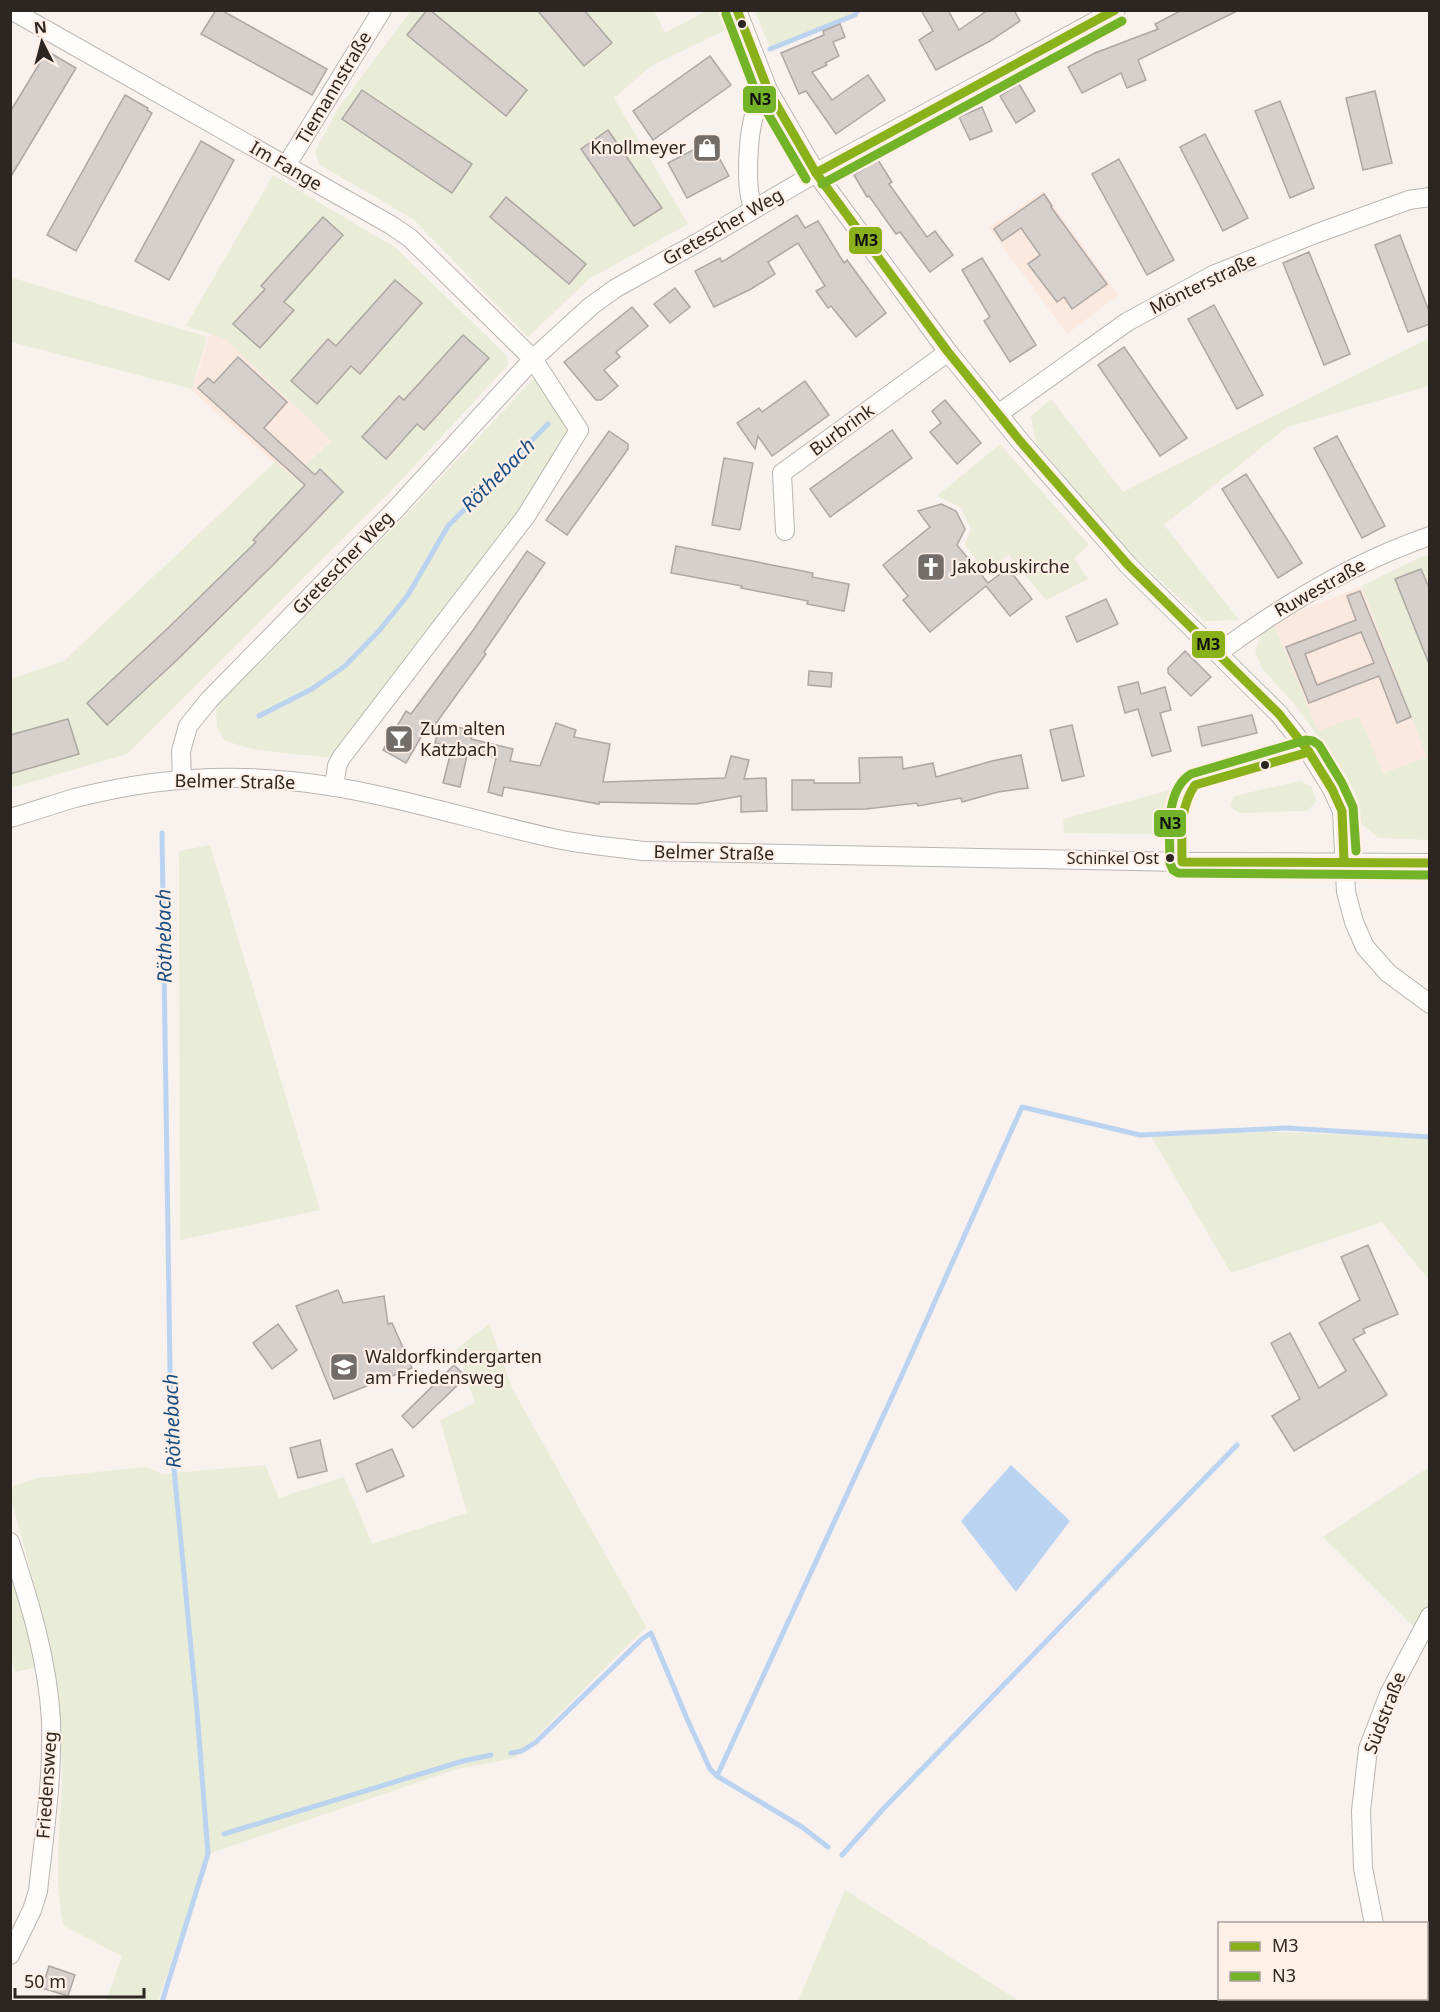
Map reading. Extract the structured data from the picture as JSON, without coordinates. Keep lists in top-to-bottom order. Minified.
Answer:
{"streets":{"street":["Tiemannstraße","Im Fange","Gretescher Weg","Mönterstraße","Burbrink","Ruwestraße","Belmer Straße","Südstraße","Friedensweg"]},"crossings":[["Tiemannstraße","Im Fange"],["Im Fange","Gretescher Weg"],["Gretescher Weg","Belmer Straße"]],"water":["Röthebach"],"places":{"shop":["Knollmeyer"],"church":["Jakobuskirche"],"bar":["Zum alten Katzbach"],"other":["Schinkel Ost"],"school or university":["Waldorfkindergarten am Friedensweg"]},"lines":["transit line M3","transit line N3"],"legend":["M3","N3"],"scale_bar":"50 m","north":"top"}
